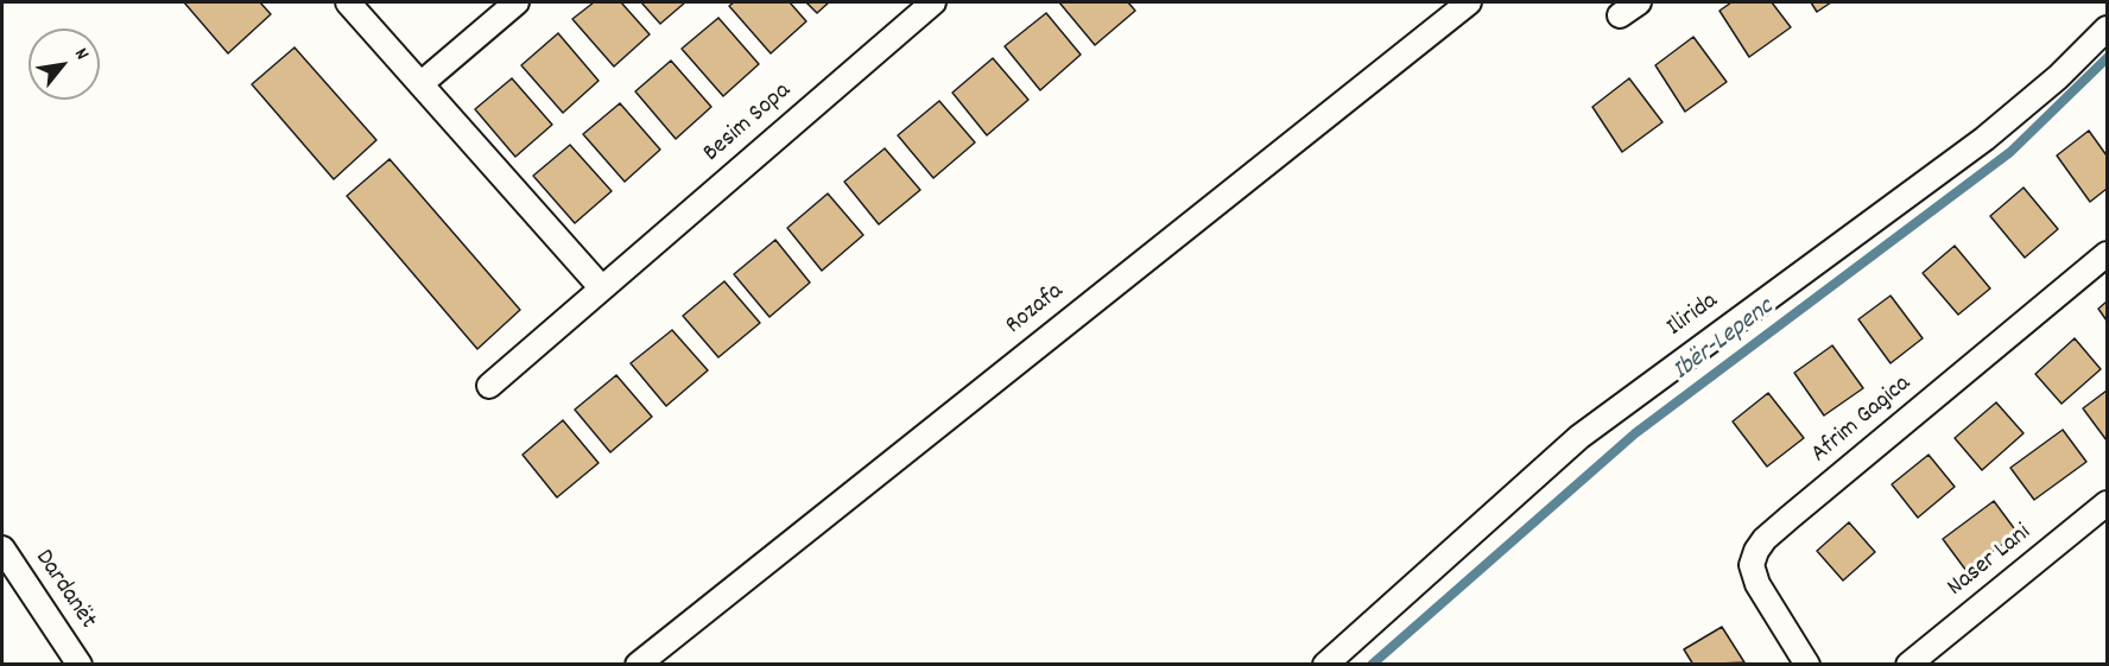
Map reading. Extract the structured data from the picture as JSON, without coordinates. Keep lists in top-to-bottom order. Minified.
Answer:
{"streets":{"street":["Besim Sopa","Rozafa","Ilirida","Afrim Gagica","Naser Lani","Dardanët"]},"water":["Ibër-Lepenc"],"north":"top right"}
